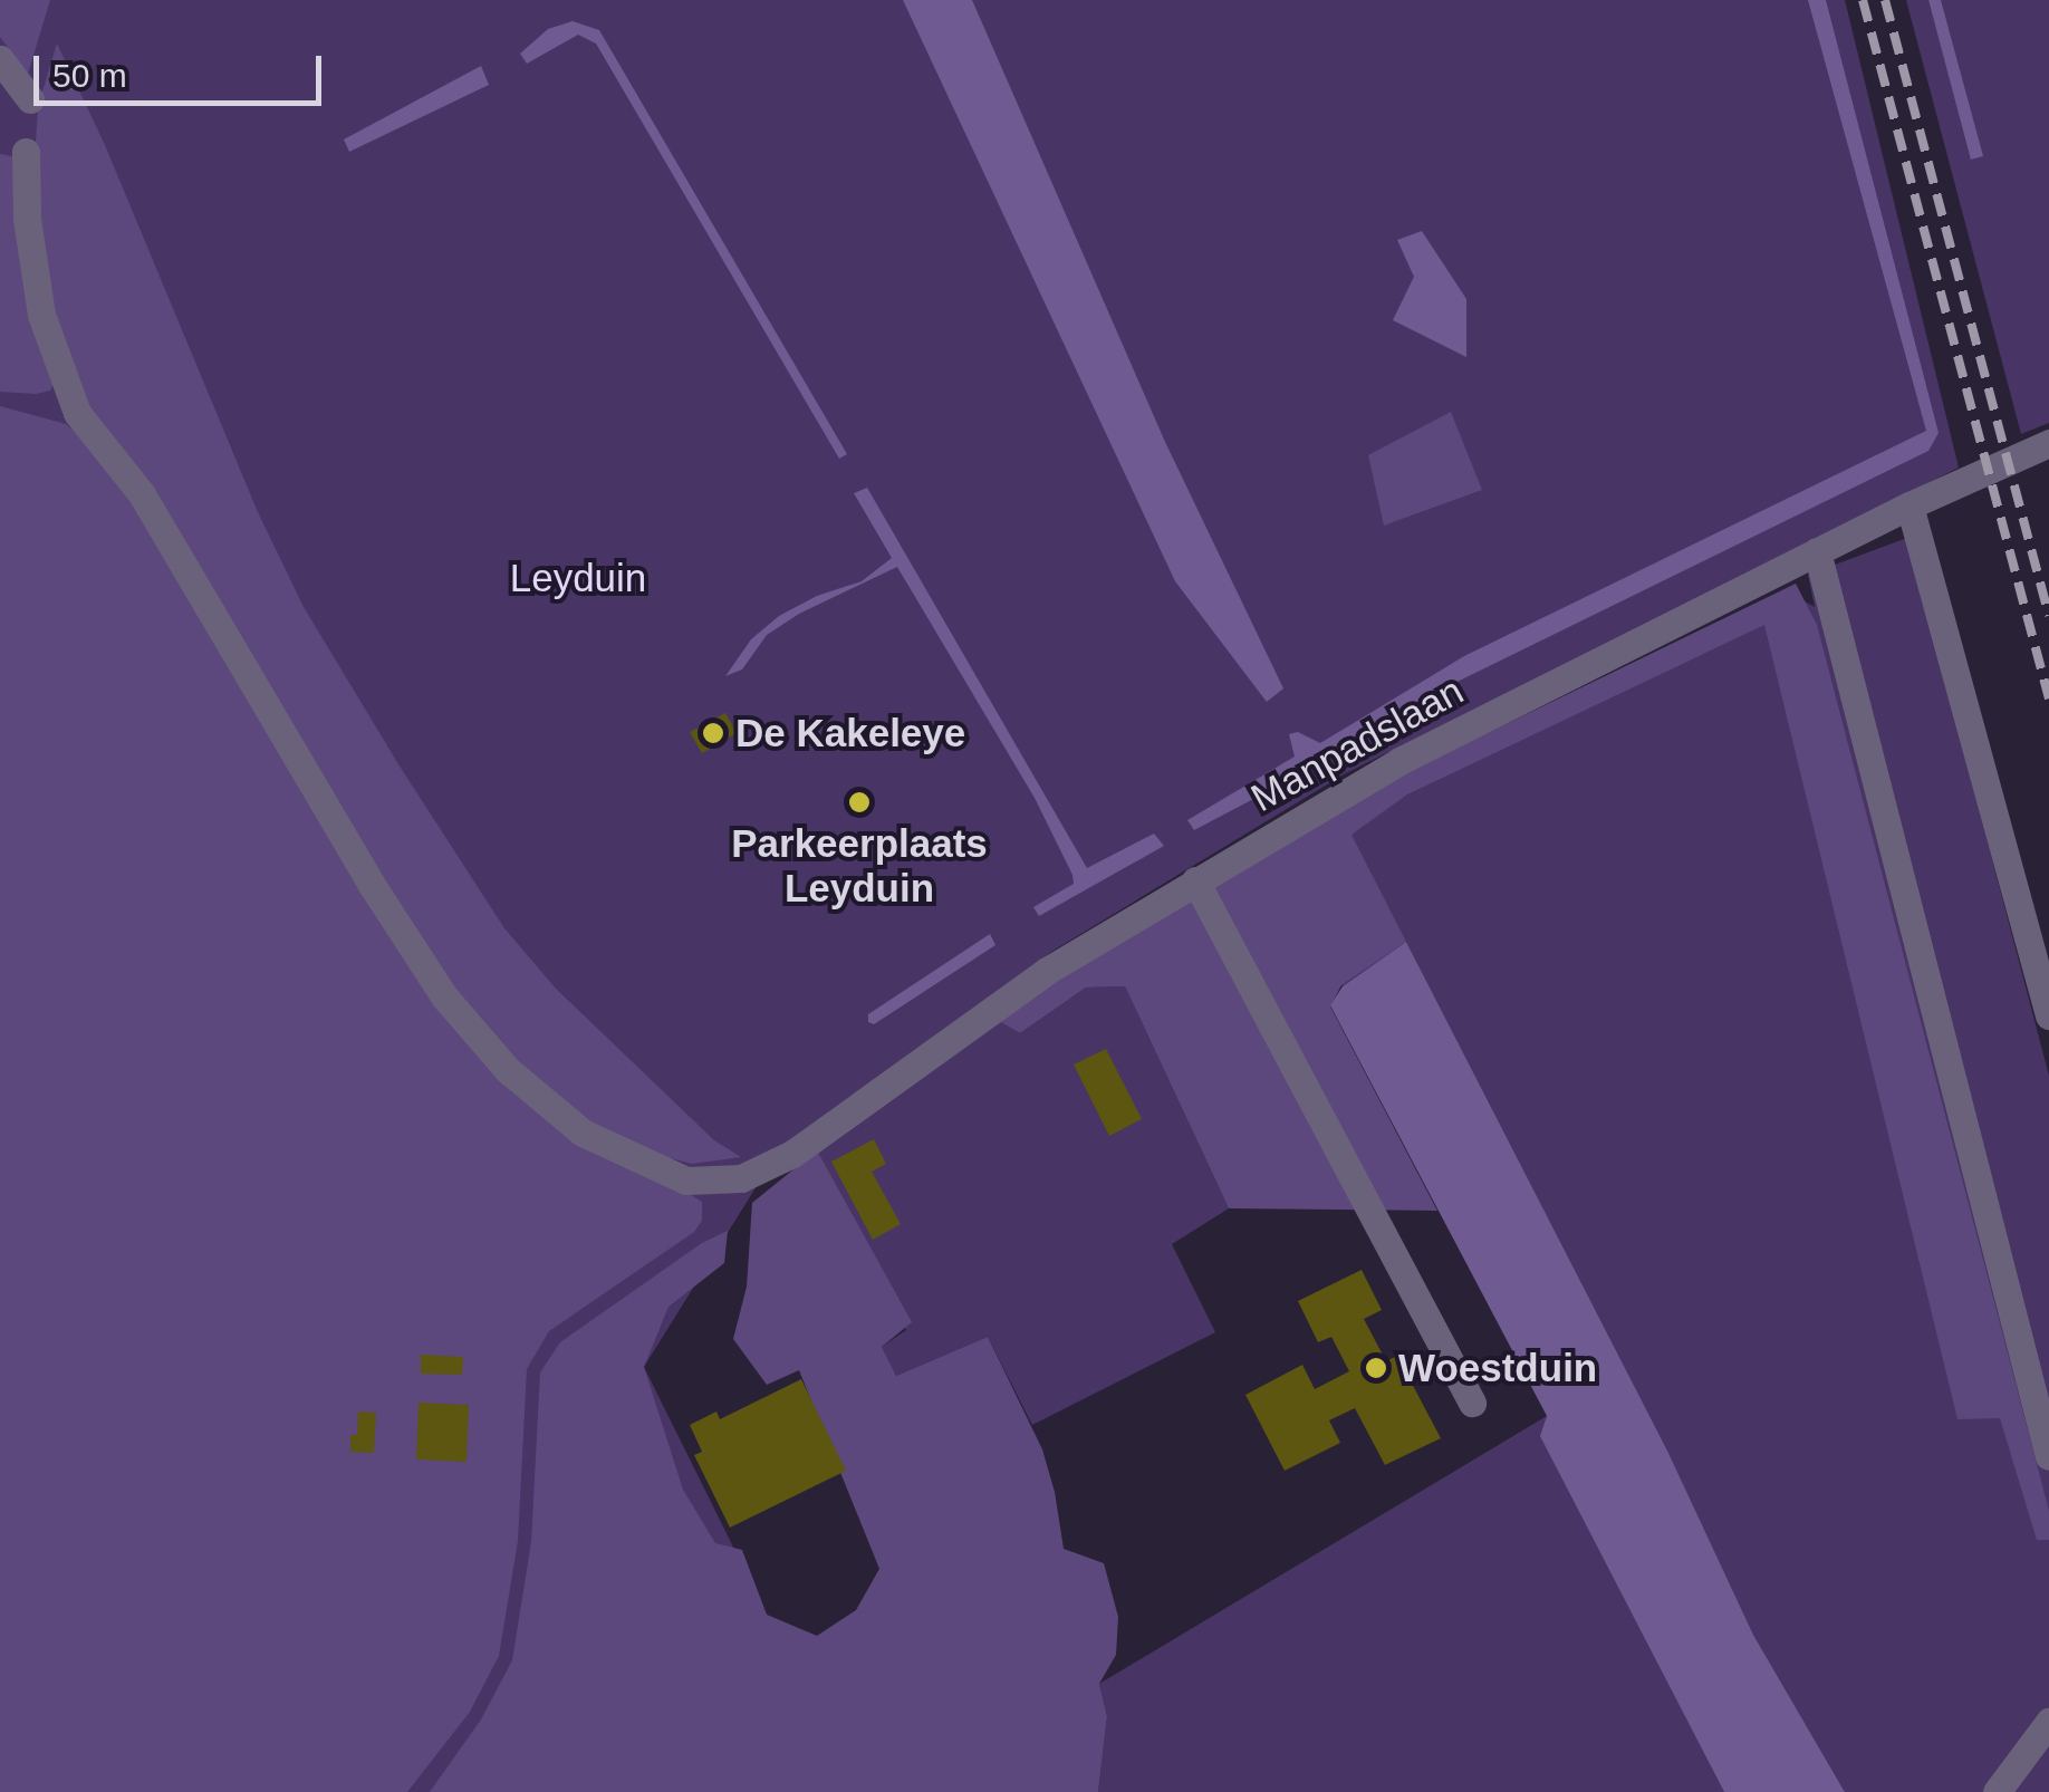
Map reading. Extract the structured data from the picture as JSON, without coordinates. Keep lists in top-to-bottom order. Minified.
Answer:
{"streets":{"street":["Manpadslaan"]},"parks":["Leyduin"],"places":["De Kakeleye","Parkeerplaats Leyduin","Woestduin"],"scale_bar":"50 m"}
